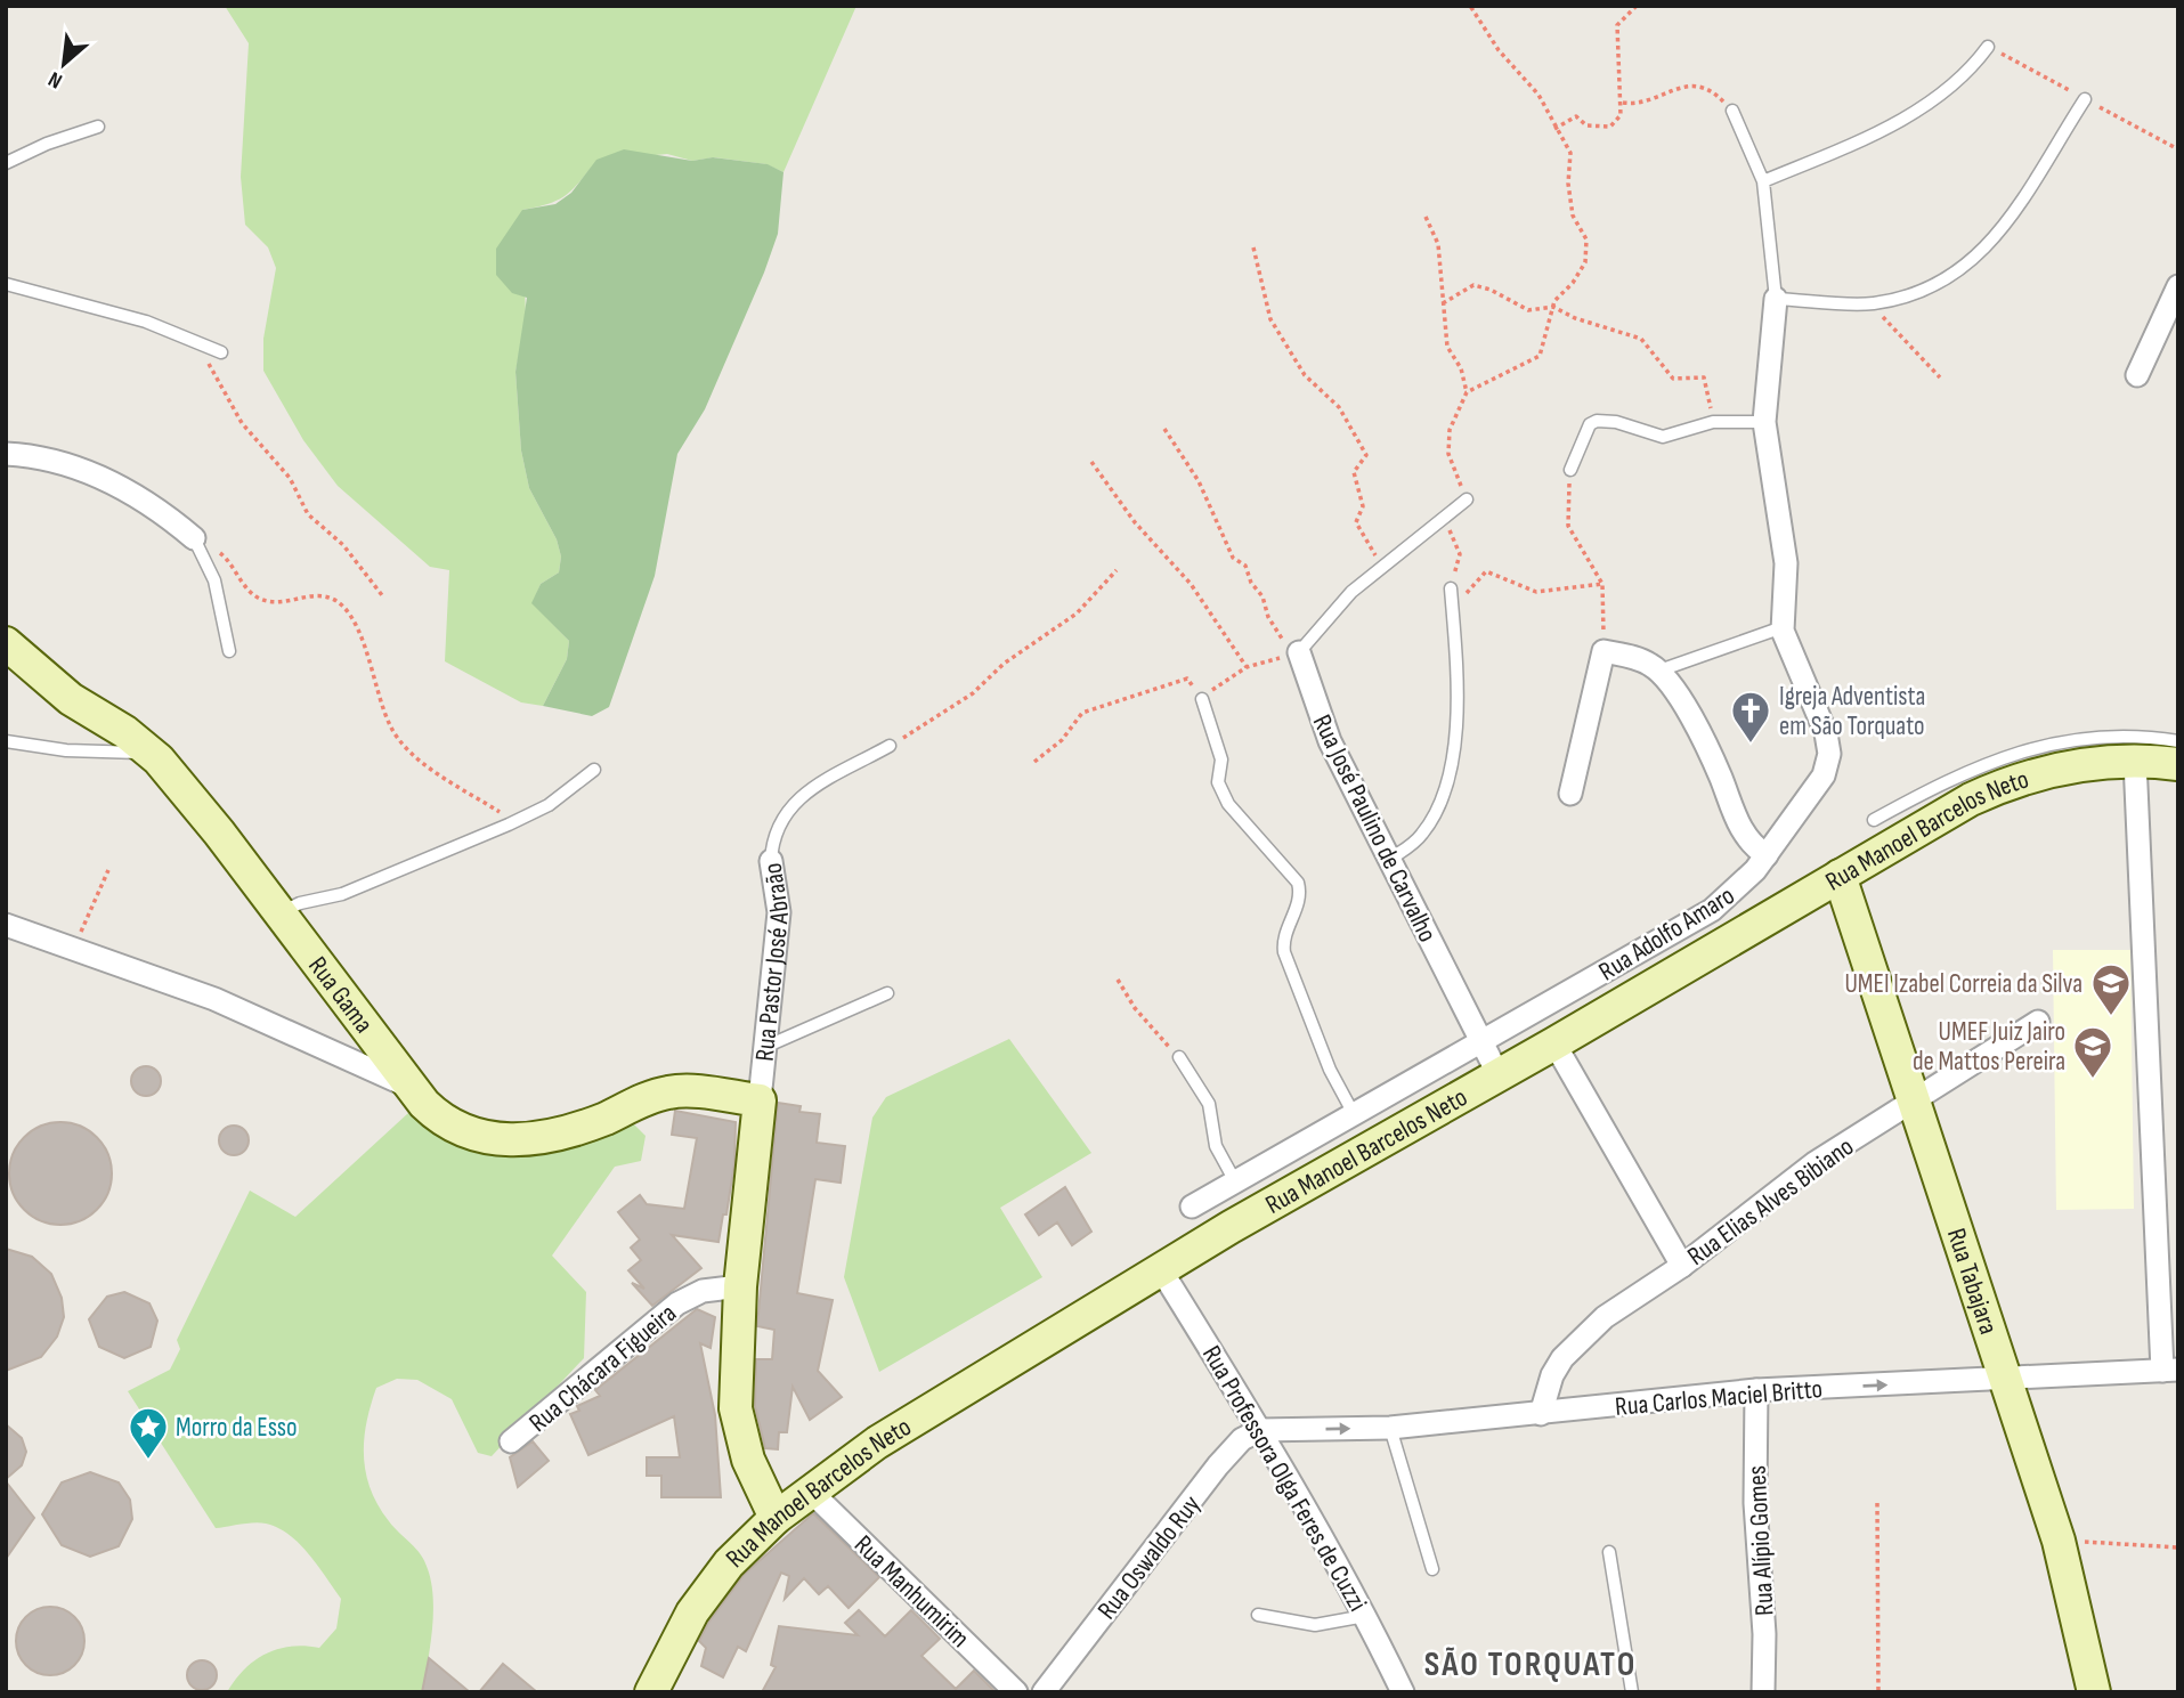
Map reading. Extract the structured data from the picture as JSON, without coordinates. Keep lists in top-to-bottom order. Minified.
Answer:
{"streets":{"street":["Rua José Paulino de Carvalho","Rua Manoel Barcelos Neto","Rua Adolfo Amaro","Rua Pastor José Abraão","Rua Gama","Rua Elias Alves Bibiano","Rua Tabajara","Rua Chácara Figueira","Rua Carlos Maciel Britto","Rua Professora Olga Feres de Cuzzi","Rua Alípio Gomes","Rua Oswaldo Ruy","Rua Manhumirim"]},"crossings":[["Rua José Paulino de Carvalho","Rua Manoel Barcelos Neto"],["Rua José Paulino de Carvalho","Rua Adolfo Amaro"],["Rua Manoel Barcelos Neto","Rua Pastor José Abraão"],["Rua Manoel Barcelos Neto","Rua Tabajara"],["Rua Manoel Barcelos Neto","Rua Professora Olga Feres de Cuzzi"],["Rua Manoel Barcelos Neto","Rua Manhumirim"],["Rua Pastor José Abraão","Rua Gama"],["Rua Pastor José Abraão","Rua Chácara Figueira"],["Rua Elias Alves Bibiano","Rua Tabajara"],["Rua Elias Alves Bibiano","Rua Carlos Maciel Britto"],["Rua Tabajara","Rua Carlos Maciel Britto"],["Rua Carlos Maciel Britto","Rua Professora Olga Feres de Cuzzi"],["Rua Carlos Maciel Britto","Rua Alípio Gomes"],["Rua Carlos Maciel Britto","Rua Oswaldo Ruy"],["Rua Professora Olga Feres de Cuzzi","Rua Oswaldo Ruy"]],"one_way":["Rua Carlos Maciel Britto"],"districts":["SÃO TORQUATO"],"places":{"church":["Igreja Adventista em São Torquato"],"school or university":["UMEI Izabel Correia da Silva","UMEF Juiz Jairo de Mattos Pereira"],"place":["Morro da Esso"]},"north":"bottom left"}
